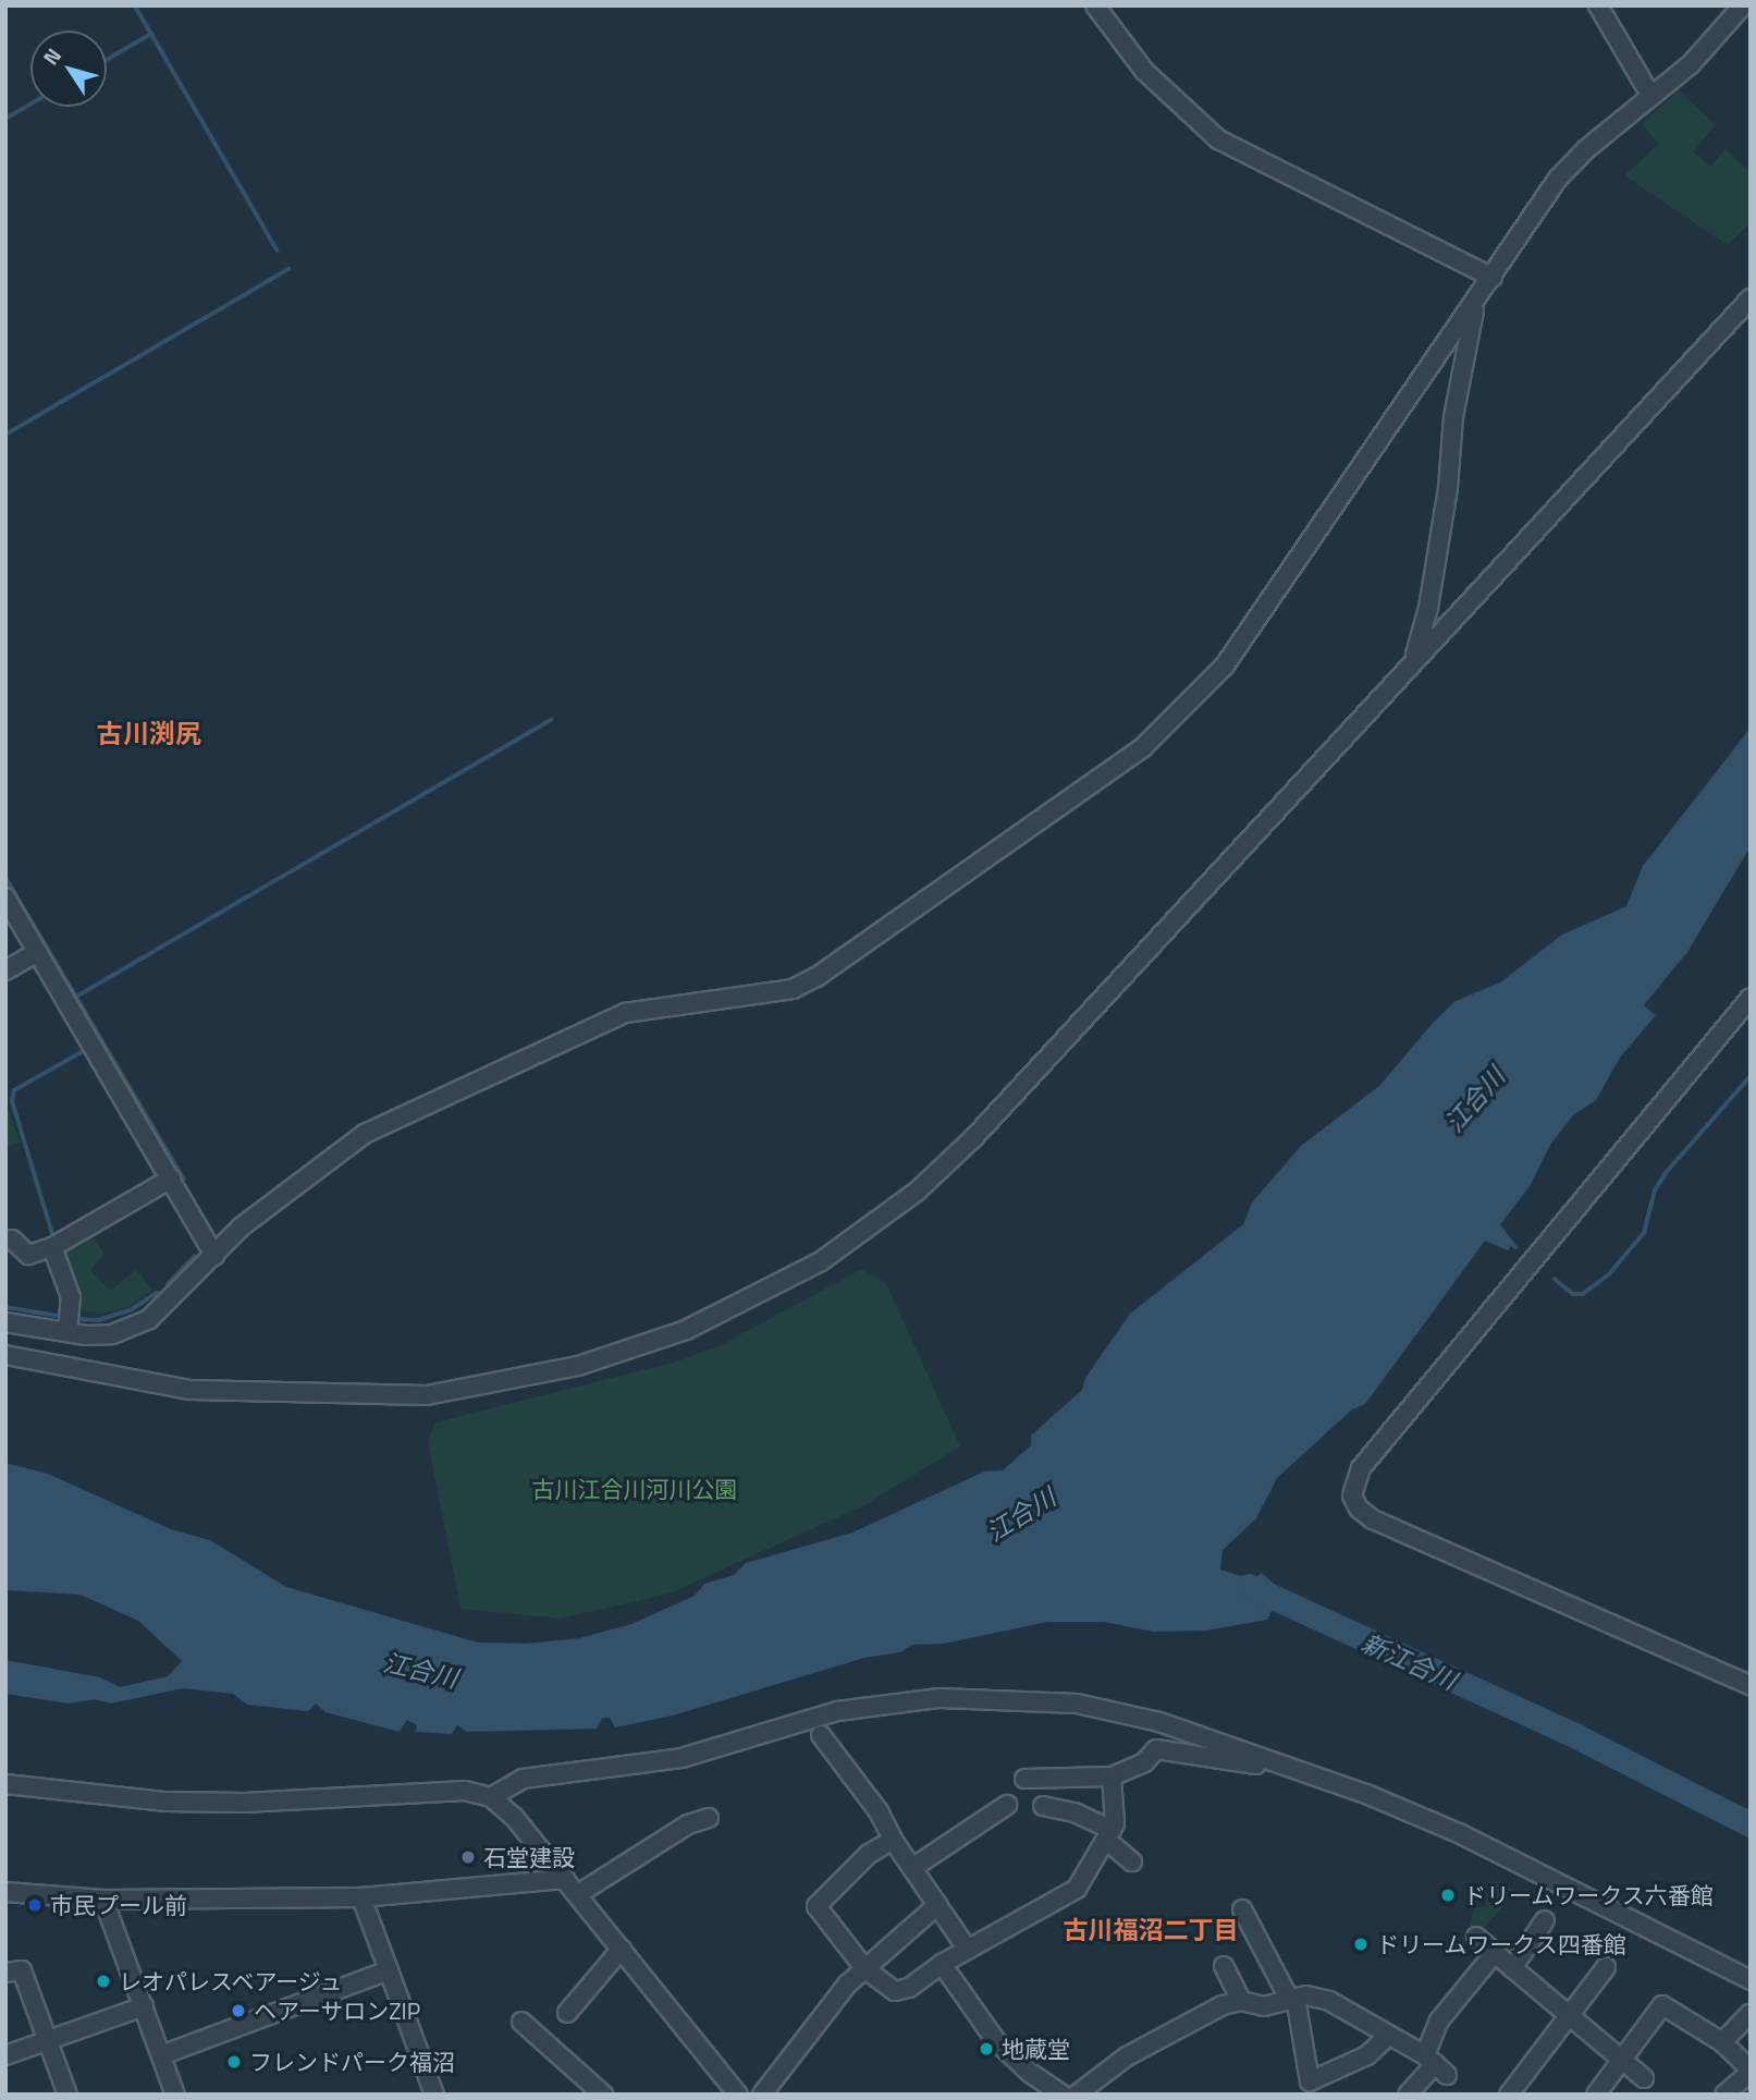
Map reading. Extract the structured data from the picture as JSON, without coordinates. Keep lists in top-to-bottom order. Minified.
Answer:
{"districts":["古川渕尻","古川福沼二丁目"],"water":["江合川","新江合川"],"parks":["古川江合川河川公園"],"places":["石堂建設","ドリームワークス六番館","市民プール前","ドリームワークス四番館","レオパレスベアージュ","ヘアーサロンZIP","地蔵堂","フレンドパーク福沼"],"north":"top left"}
